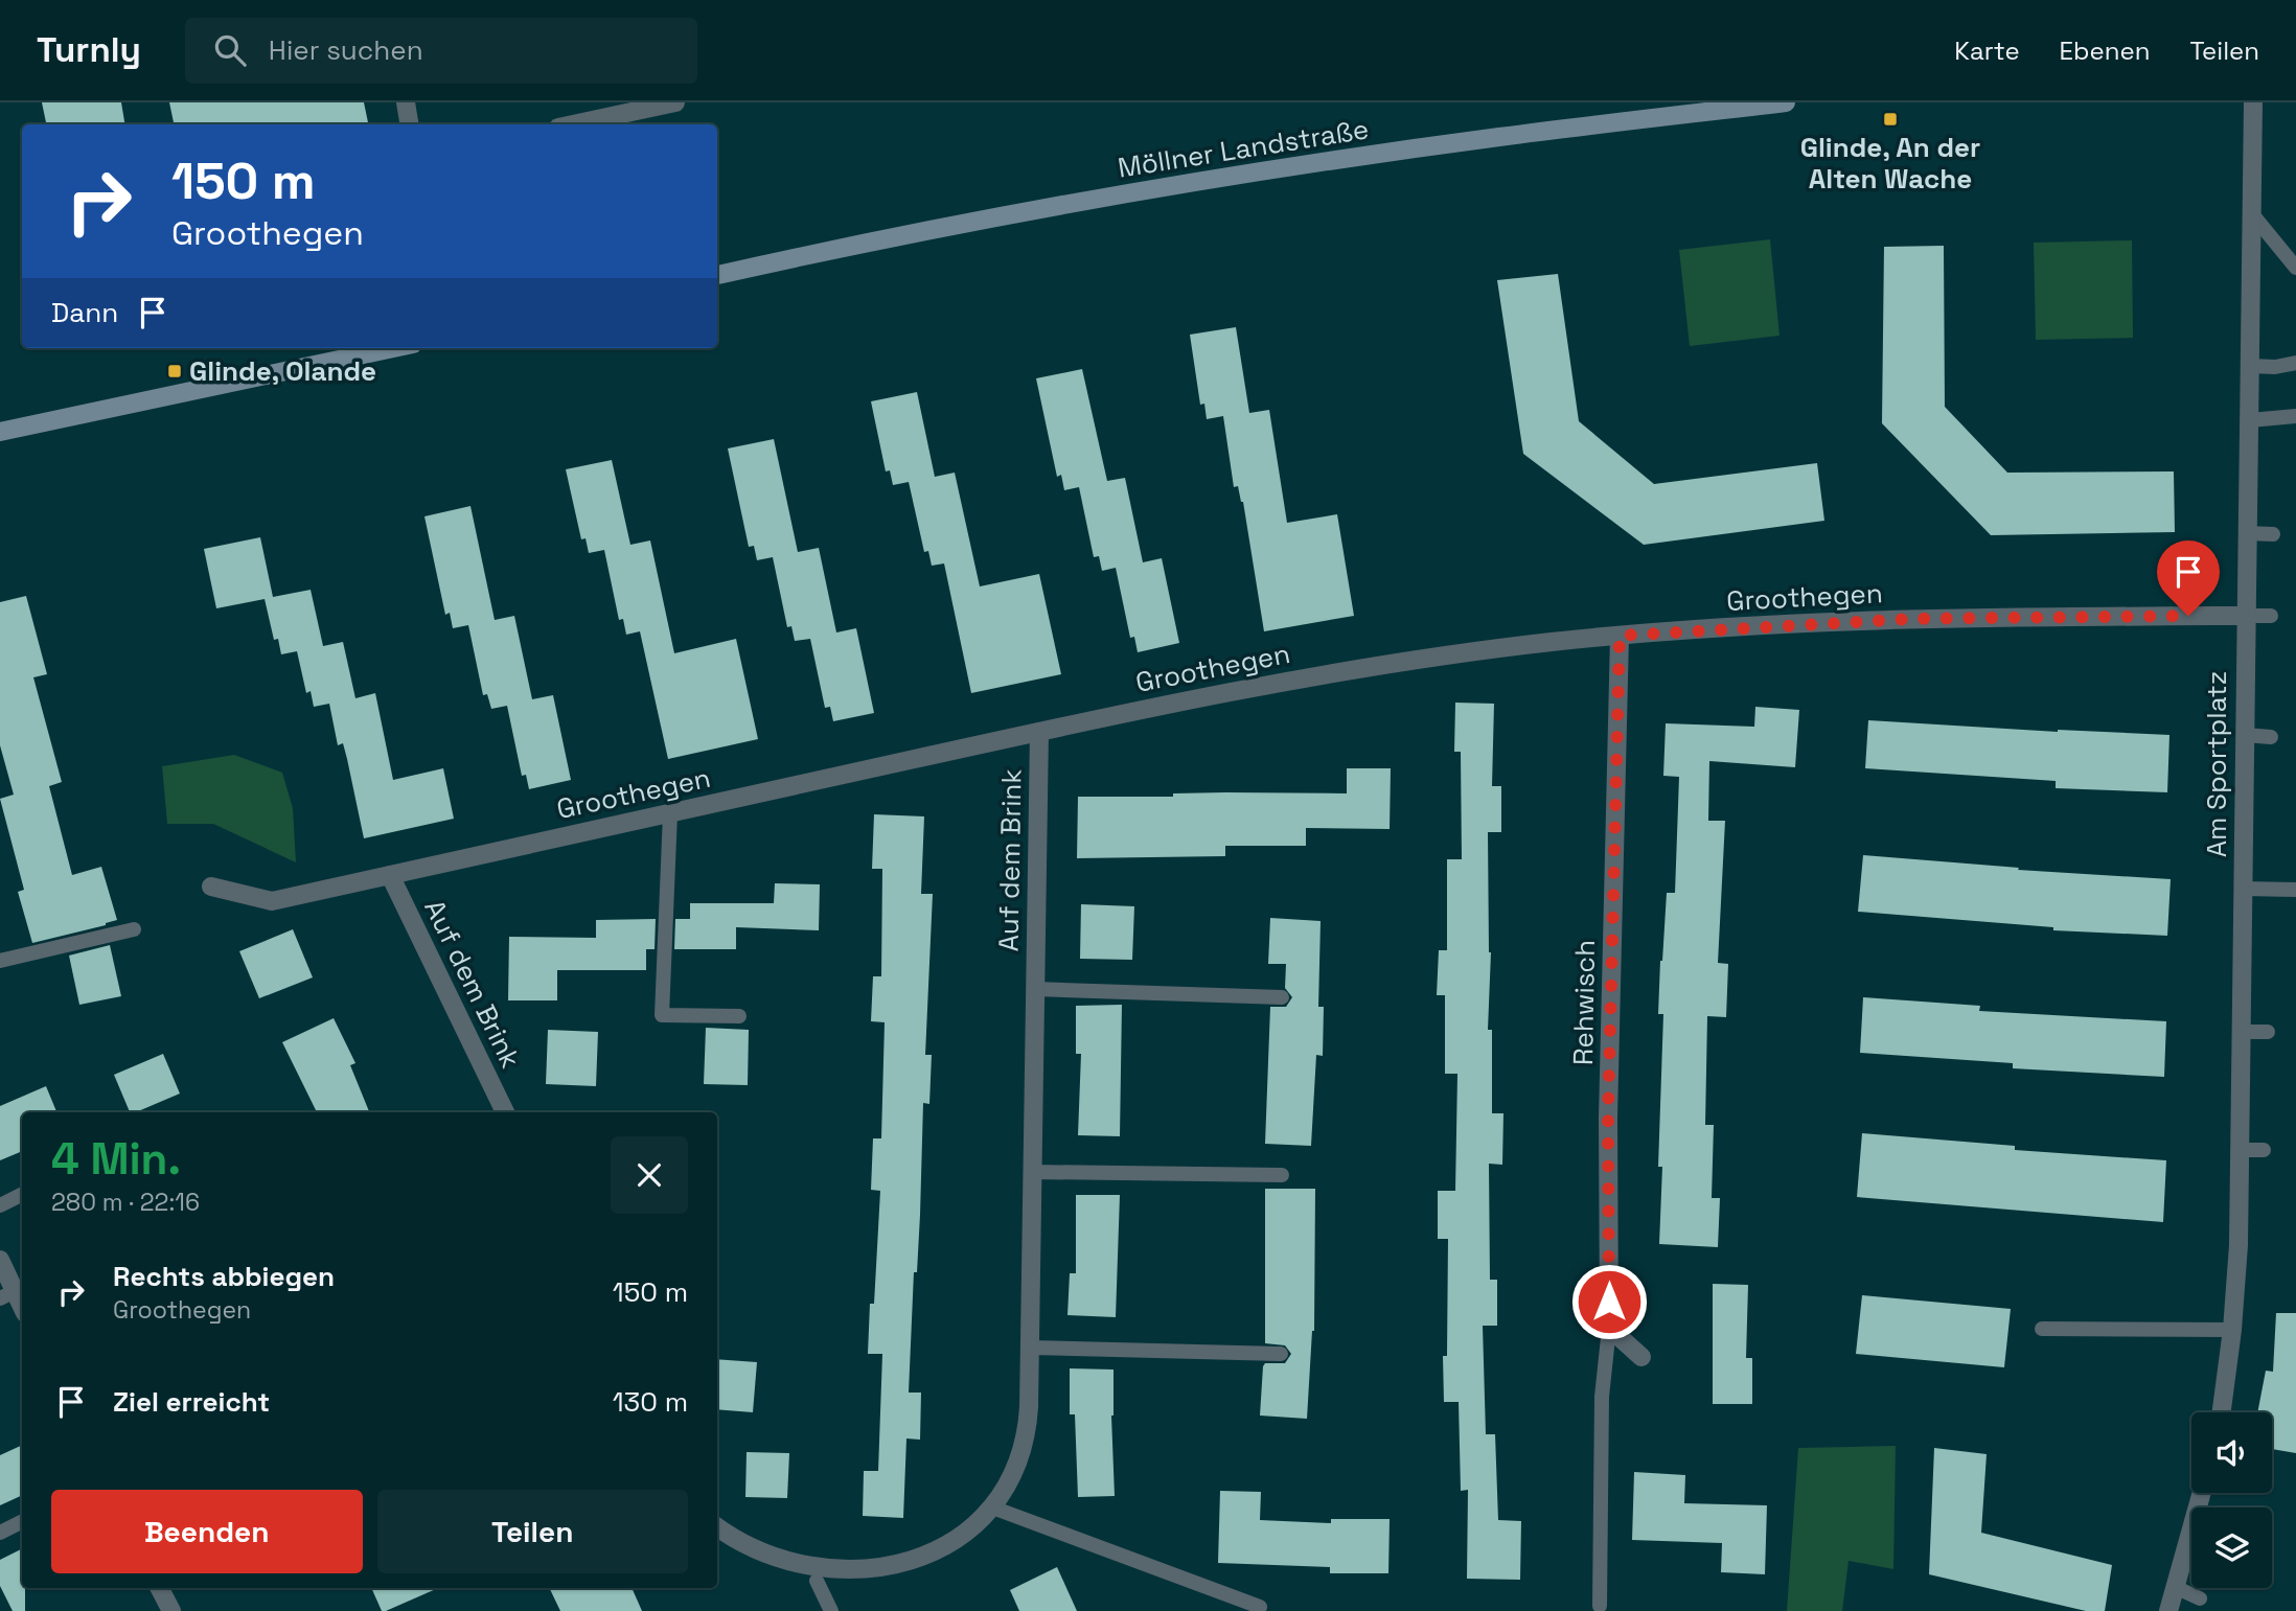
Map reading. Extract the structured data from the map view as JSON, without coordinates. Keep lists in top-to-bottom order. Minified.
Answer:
{"streets":{"main road":["Möllner Landstraße"],"street":["Groothegen","Am Sportplatz","Auf dem Brink","Rehwisch"]},"crossings":[["Groothegen","Am Sportplatz"],["Groothegen","Auf dem Brink"],["Groothegen","Rehwisch"]],"places":{"transit":["Glinde, An der Alten Wache","Glinde, Olande"]},"page":{"header":"Turnly","search":"Hier suchen","nav":["Karte","Ebenen","Teilen"],"turn":["150 m","Groothegen"],"then":"Dann","heading":["4 Min.","280 m · 22:16"],"list":[{"name":"Rechts abbiegen","note":"Groothegen","value":"150 m"},{"name":"Ziel erreicht","value":"130 m"}],"buttons":["Beenden","Teilen"]}}
